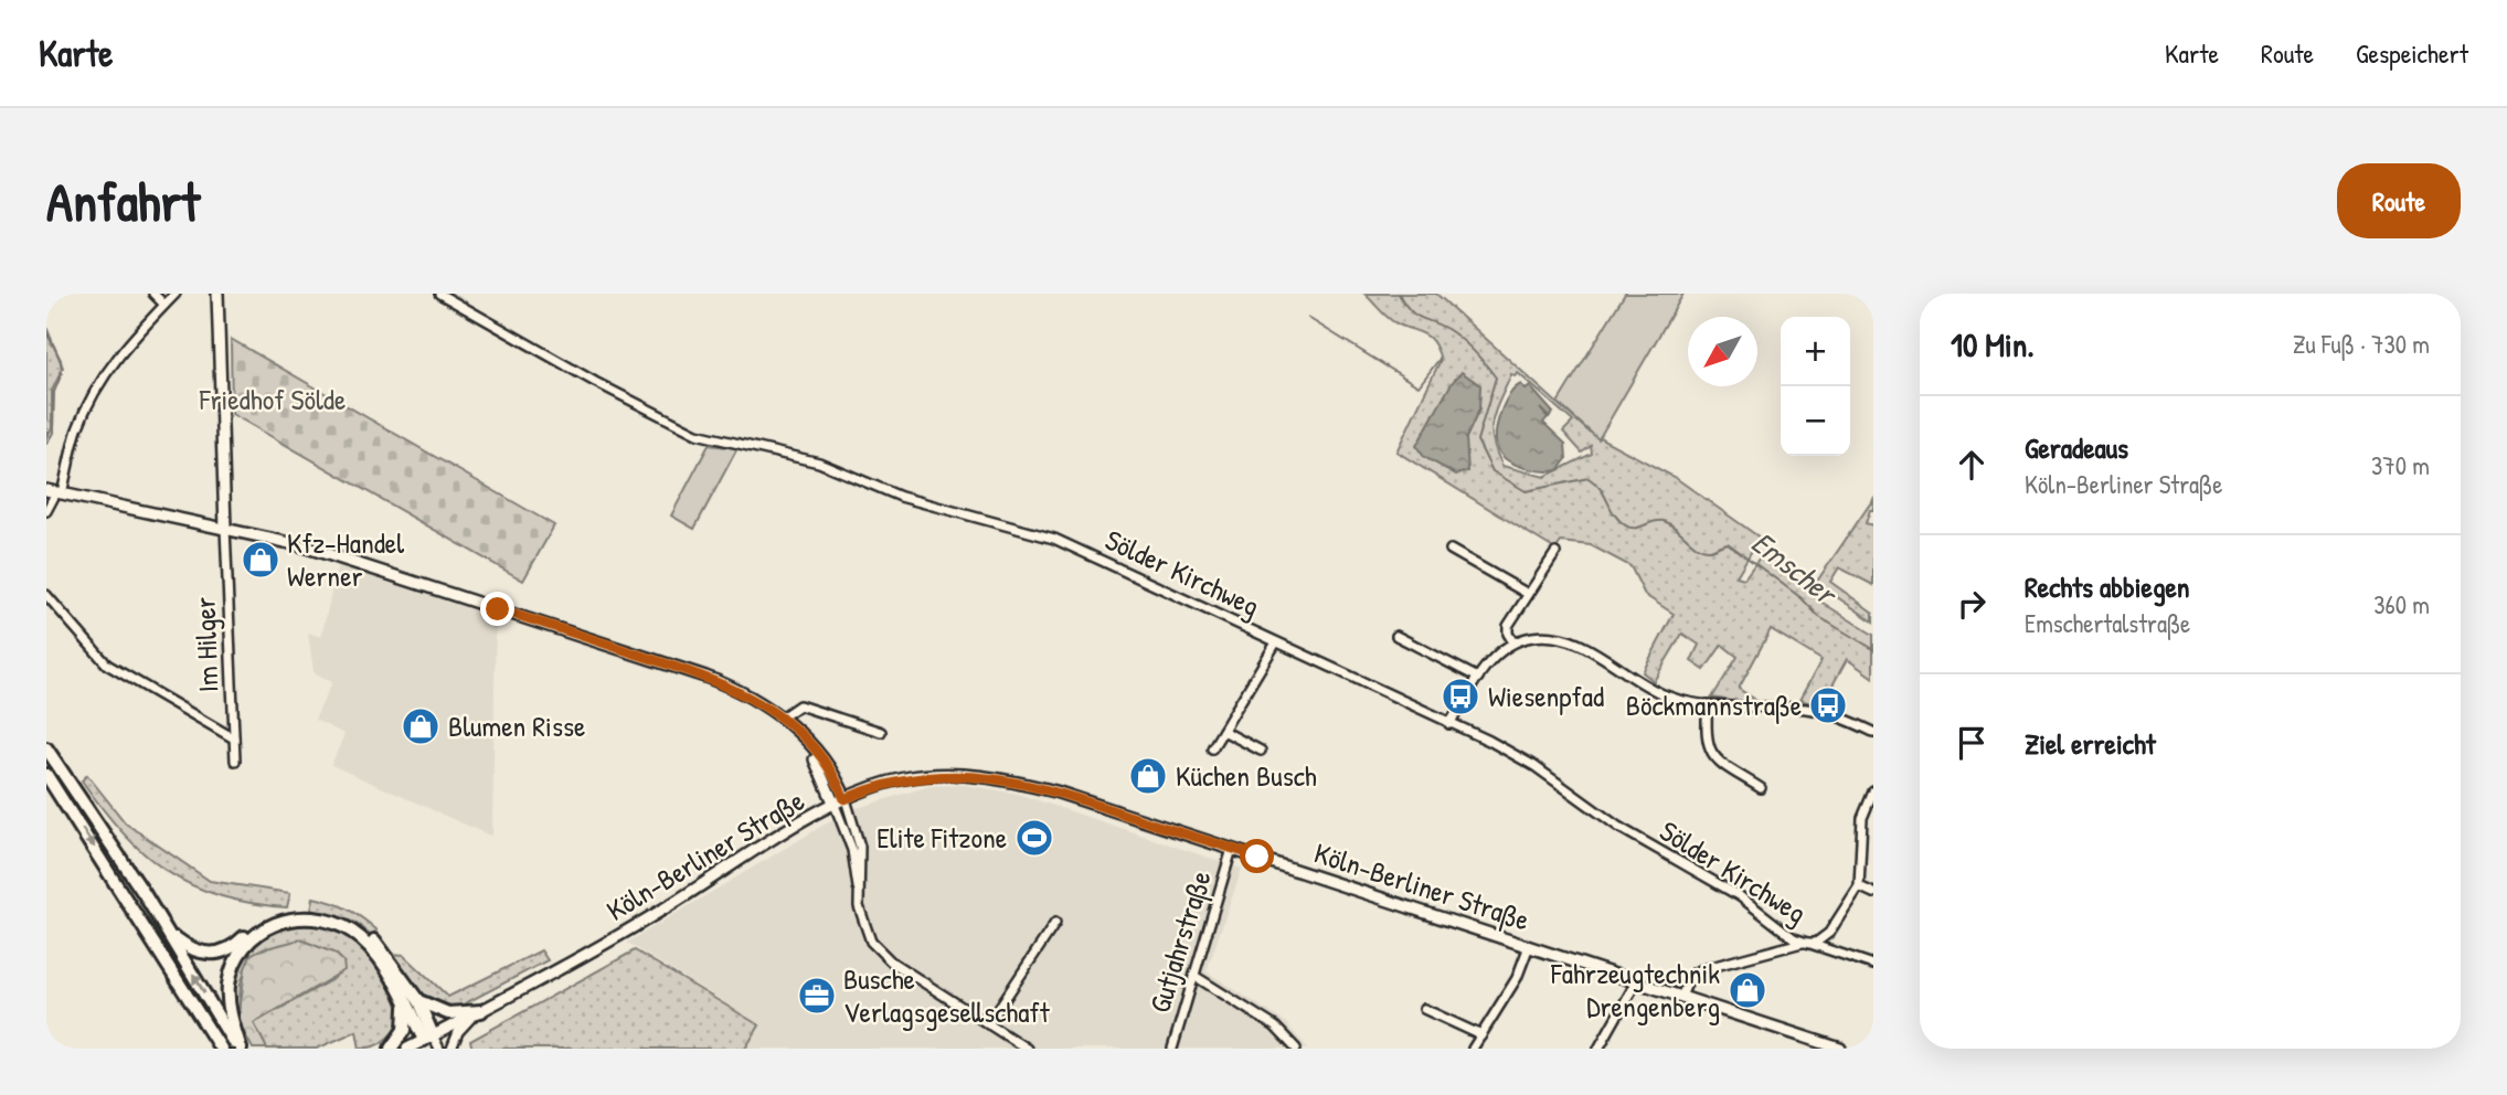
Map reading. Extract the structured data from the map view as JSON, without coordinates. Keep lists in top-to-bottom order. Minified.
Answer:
{"streets":{"main road":["Köln-Berliner Straße"],"street":["Sölder Kirchweg","Im Hilger","Gutjahrstraße"]},"crossings":[["Köln-Berliner Straße","Gutjahrstraße"]],"water":["Emscher"],"parks":["Friedhof Sölde"],"places":{"shop":["Kfz-Handel Werner","Blumen Risse","Küchen Busch","Fahrzeugtechnik Drengenberg"],"bus stop":["Wiesenpfad","Böckmannstraße"],"sports":["Elite Fitzone"],"office":["Busche Verlagsgesellschaft"]},"north":"bottom left","page":{"header":"Karte","nav":["Karte","Route","Gespeichert"],"buttons":"Route","title":"Anfahrt","heading":["10 Min.","Zu Fuß · 730 m"],"map_buttons":["+","−"],"list":[["Geradeaus","Köln-Berliner Straße","370 m"],["Rechts abbiegen","Emschertalstraße","360 m"],"Ziel erreicht"]}}
